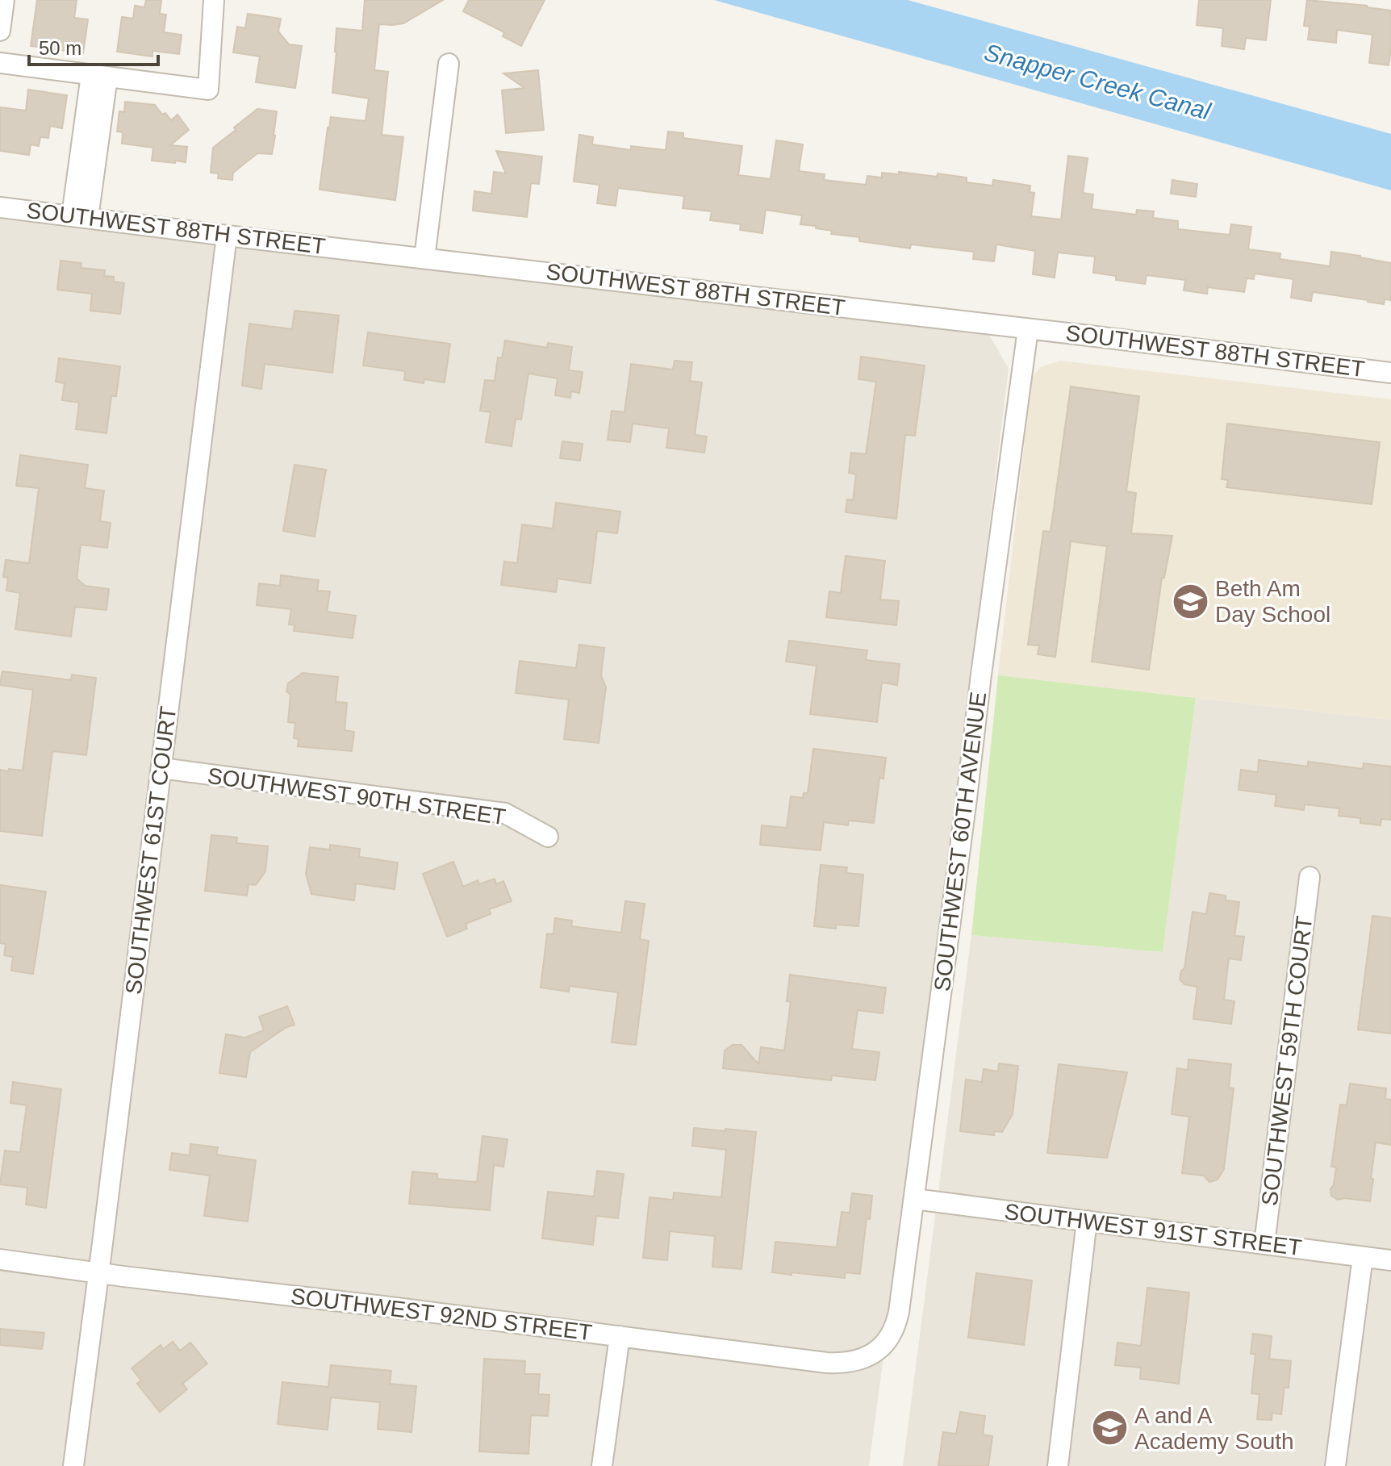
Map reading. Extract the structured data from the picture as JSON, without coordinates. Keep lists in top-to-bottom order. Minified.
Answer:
{"streets":{"street":["SOUTHWEST 88TH STREET","SOUTHWEST 90TH STREET","SOUTHWEST 60TH AVENUE","SOUTHWEST 61ST COURT","SOUTHWEST 59TH COURT","SOUTHWEST 91ST STREET","SOUTHWEST 92ND STREET"]},"crossings":[["SOUTHWEST 88TH STREET","SOUTHWEST 60TH AVENUE"],["SOUTHWEST 88TH STREET","SOUTHWEST 61ST COURT"],["SOUTHWEST 90TH STREET","SOUTHWEST 61ST COURT"],["SOUTHWEST 60TH AVENUE","SOUTHWEST 91ST STREET"],["SOUTHWEST 60TH AVENUE","SOUTHWEST 92ND STREET"],["SOUTHWEST 61ST COURT","SOUTHWEST 92ND STREET"],["SOUTHWEST 59TH COURT","SOUTHWEST 91ST STREET"]],"water":["Snapper Creek Canal"],"places":{"school or university":["Beth Am Day School","A and A Academy South"]},"scale_bar":"50 m"}
